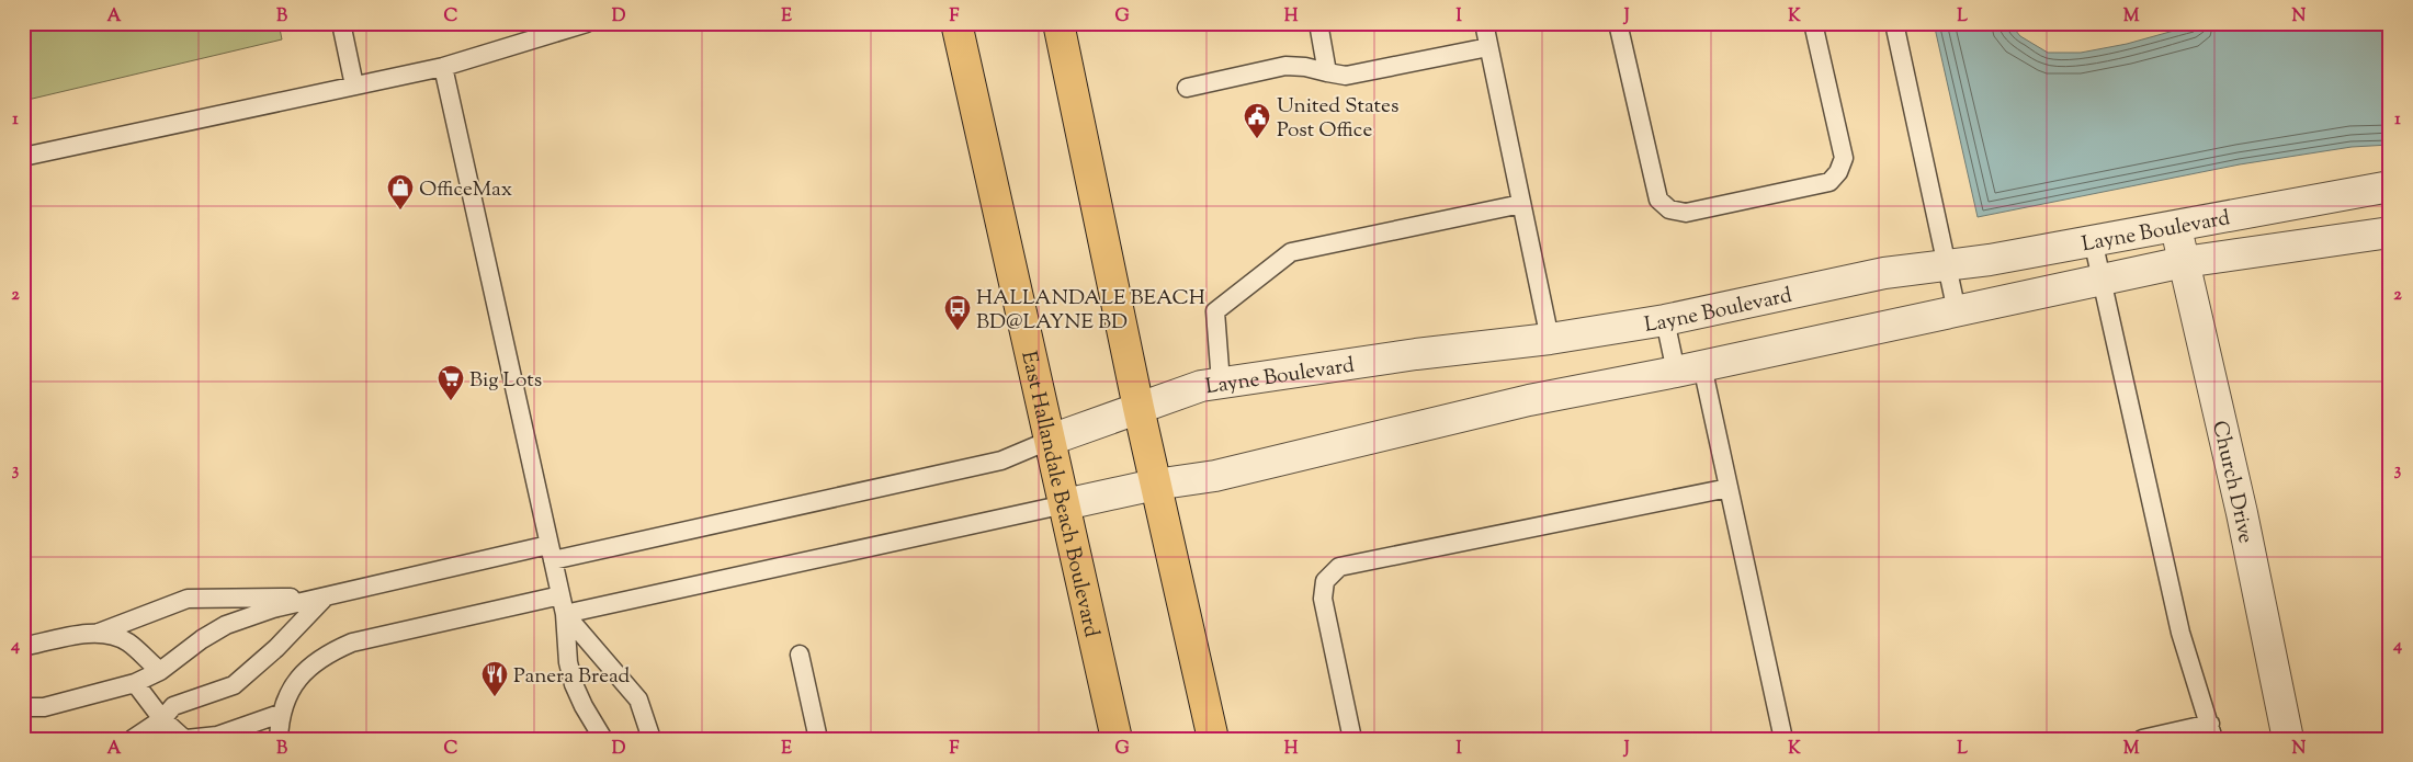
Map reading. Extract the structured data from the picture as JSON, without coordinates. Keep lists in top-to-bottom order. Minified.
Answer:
{"streets":{"main road":["East Hallandale Beach Boulevard"],"street":["Layne Boulevard","Church Drive"]},"crossings":[["Layne Boulevard","Church Drive"],["Layne Boulevard","East Hallandale Beach Boulevard"]],"places":{"public building":["United States Post Office"],"shop":["OfficeMax"],"bus stop":["HALLANDALE BEACH BD@LAYNE BD"],"supermarket":["Big Lots"],"restaurant":["Panera Bread"]},"grid":{"columns":["A","B","C","D","E","F","G","H","I","J","K","L","M","N"],"rows":["1","2","3","4"]}}
